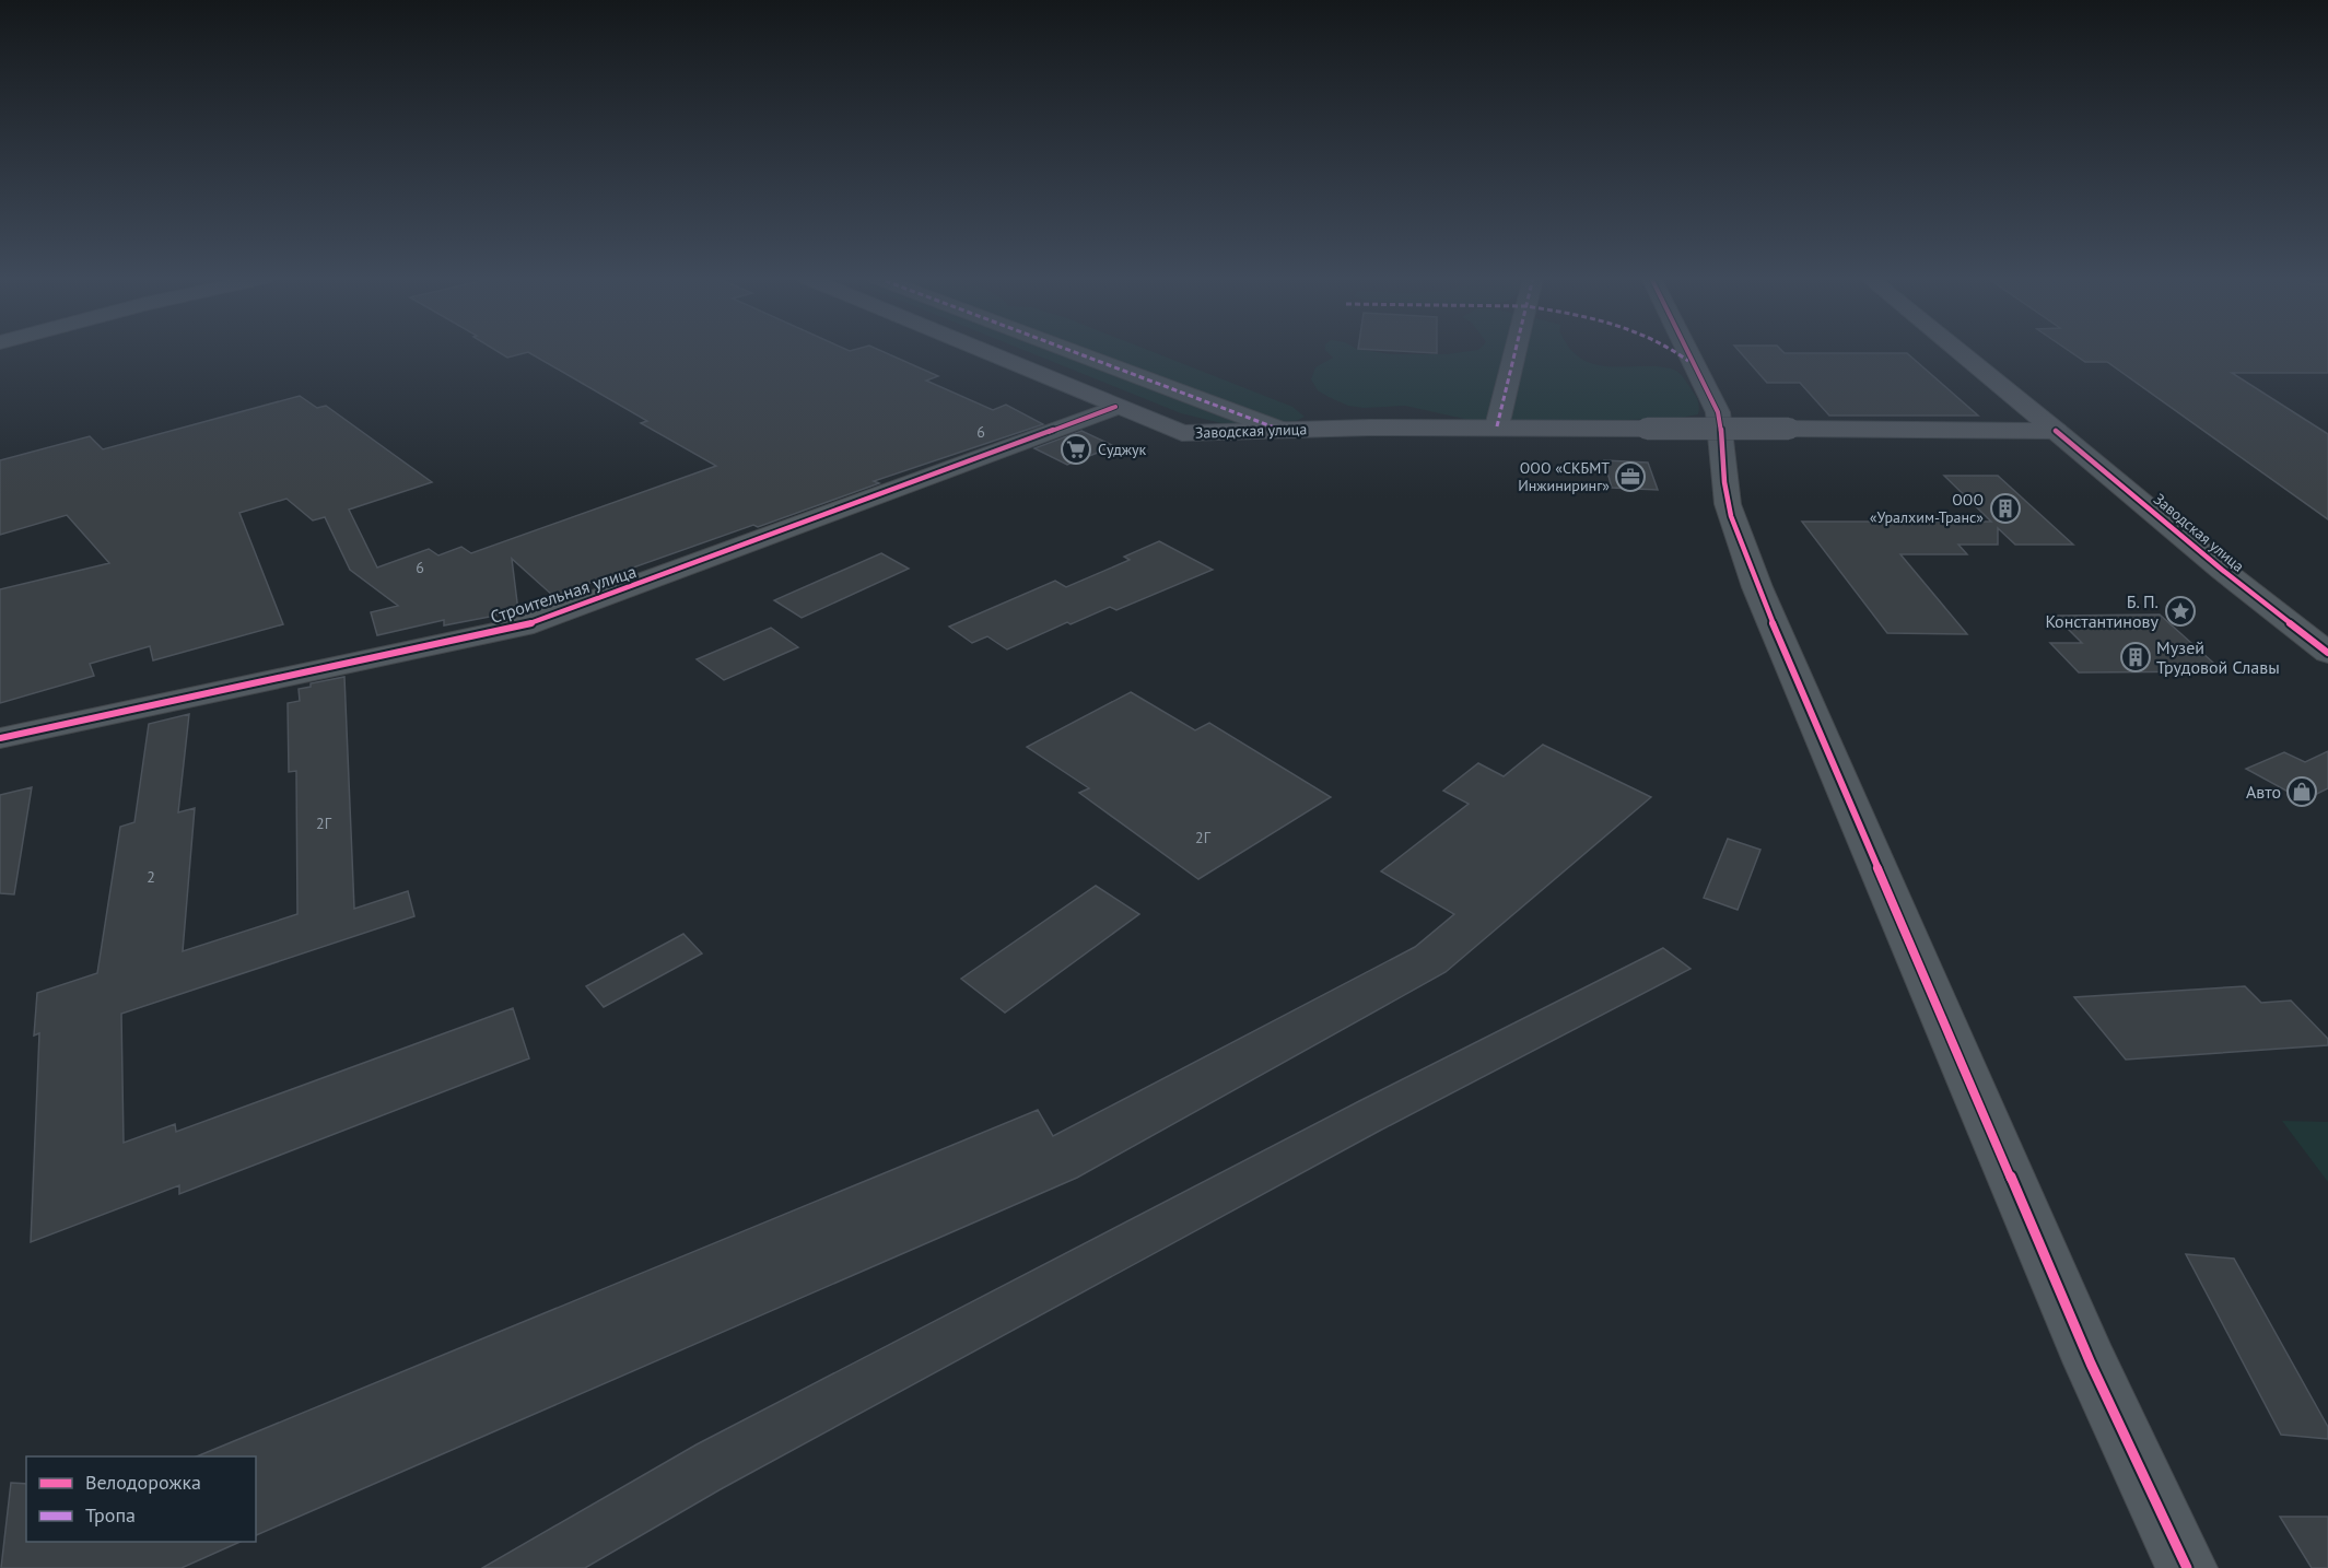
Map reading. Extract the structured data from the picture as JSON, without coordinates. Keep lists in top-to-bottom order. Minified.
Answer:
{"streets":{"main road":["Заводская улица"],"street":["Строительная улица"]},"crossings":[["Заводская улица","Строительная улица"]],"places":{"supermarket":["Суджук"],"office":["ООО «СКБМТ Инжиниринг»"],"building":["ООО «Уралхим-Транс»","Музей Трудовой Славы"],"place":["Б. П. Константинову"],"shop":["Авто"]},"house_numbers":["6","6","2Г","2Г","2"],"legend":["Велодорожка","Тропа"]}
